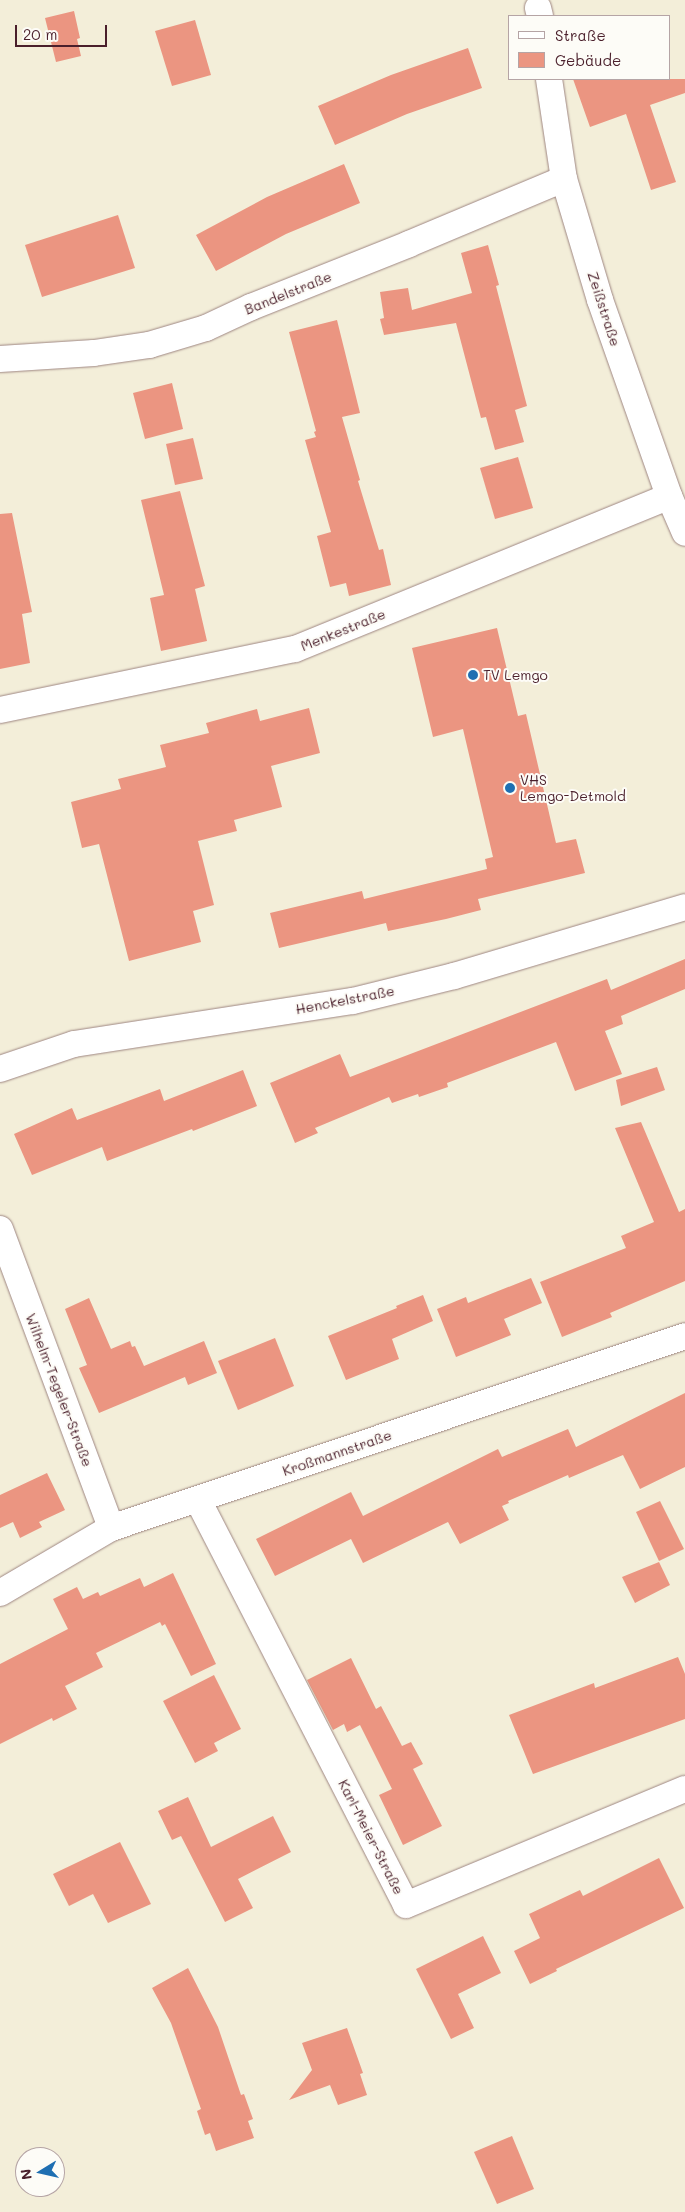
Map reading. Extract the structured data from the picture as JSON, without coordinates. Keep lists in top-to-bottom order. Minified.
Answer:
{"streets":{"street":["Bandelstraße","Zeißstraße","Menkestraße","Henckelstraße","Wilhelm-Tegeler-Straße","Kroßmannstraße","Karl-Meier-Straße"]},"crossings":[["Bandelstraße","Zeißstraße"],["Zeißstraße","Menkestraße"],["Wilhelm-Tegeler-Straße","Kroßmannstraße"],["Kroßmannstraße","Karl-Meier-Straße"]],"places":["TV Lemgo","VHS Lemgo-Detmold"],"legend":["Straße","Gebäude"],"scale_bar":"20 m","north":"left"}
